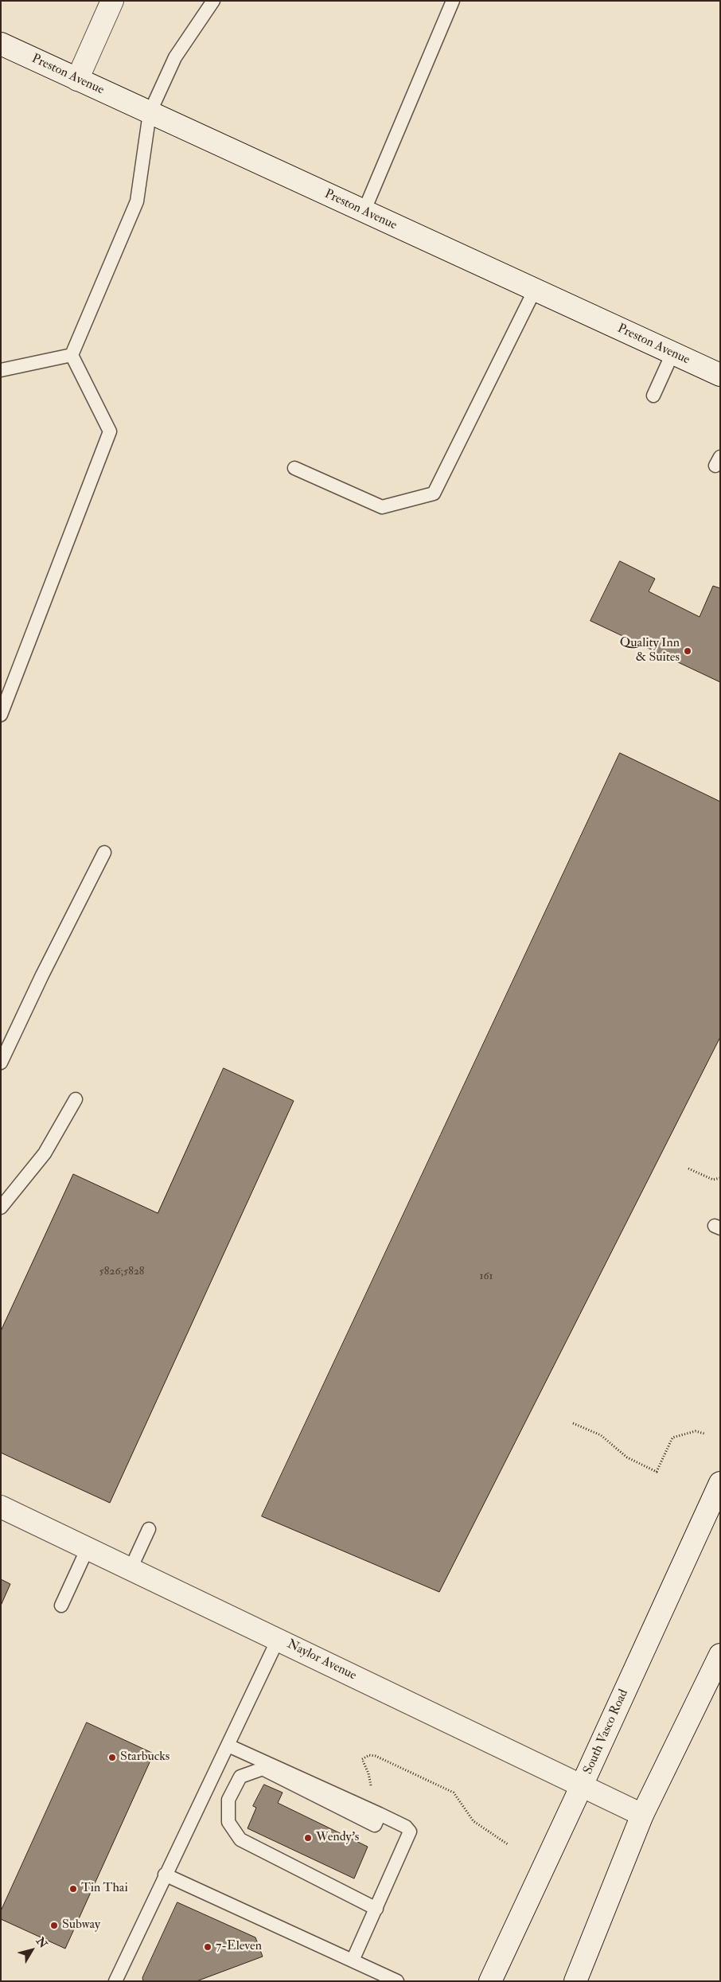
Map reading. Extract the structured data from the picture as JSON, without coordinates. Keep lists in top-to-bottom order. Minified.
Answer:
{"streets":{"street":["Preston Avenue","Naylor Avenue","South Vasco Road"]},"crossings":[["Naylor Avenue","South Vasco Road"]],"places":["Quality Inn & Suites","Starbucks","Wendy's","Tin Thai","Subway","7-Eleven"],"house_numbers":["5826;5828","161"],"north":"top right"}
